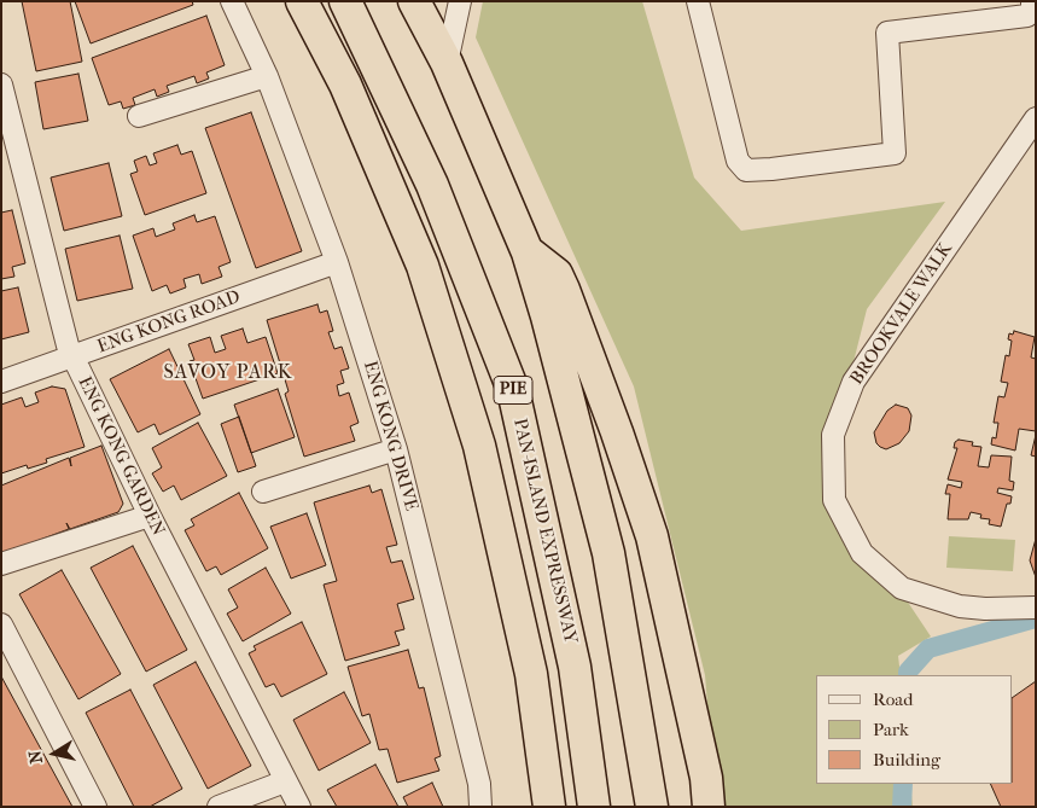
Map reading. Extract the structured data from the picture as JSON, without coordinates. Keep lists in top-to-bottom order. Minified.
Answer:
{"streets":{"highway":["PIE","PAN-ISLAND EXPRESSWAY"],"street":["BROOKVALE WALK","ENG KONG ROAD","ENG KONG DRIVE","ENG KONG GARDEN"]},"crossings":[["ENG KONG ROAD","ENG KONG DRIVE"],["ENG KONG ROAD","ENG KONG GARDEN"]],"districts":["SAVOY PARK"],"legend":["Road","Park","Building"],"north":"left"}
